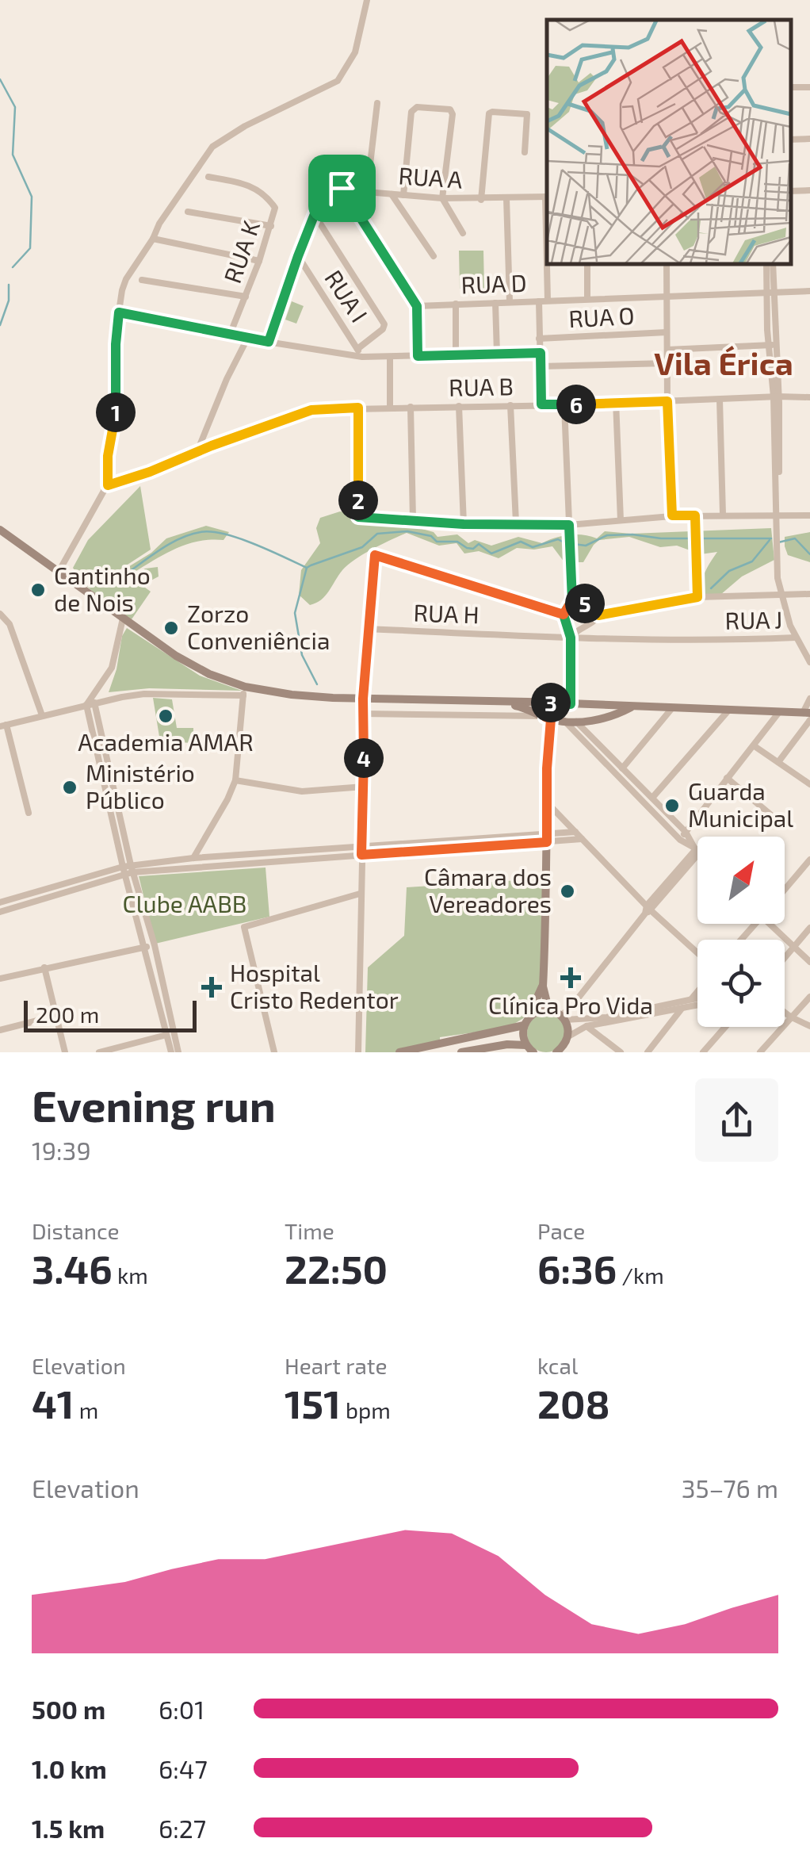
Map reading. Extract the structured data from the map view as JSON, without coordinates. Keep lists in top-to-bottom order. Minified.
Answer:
{"streets":{"street":["RUA A","RUA K","RUA D","RUA I","RUA O","RUA B","RUA H","RUA J"]},"crossings":[["RUA H","RUA J"]],"districts":["Vila Érica"],"parks":["Clube AABB"],"places":{"other":["Cantinho de Nois","Zorzo Conveniência","Academia AMAR","Ministério Público","Guarda Municipal","Câmara dos Vereadores"],"health":["Clínica Pro Vida","Hospital Cristo Redentor"]},"scale_bar":"200 m","north":"top right","page":{"pins":["6","1","2","5","3","4"],"scale":"200 m","heading":["Evening run","19:39"],"stats":[["Distance","3.46 km"],["Time","22:50"],["Pace","6:36 /km"],["Elevation","41 m"],["Heart rate","151 bpm"],["kcal","208"]],"chart":["Elevation","35–76 m"],"list":[{"name":"500 m","note":"6:01"},{"name":"1.0 km","note":"6:47"},{"name":"1.5 km","note":"6:27"}]}}
